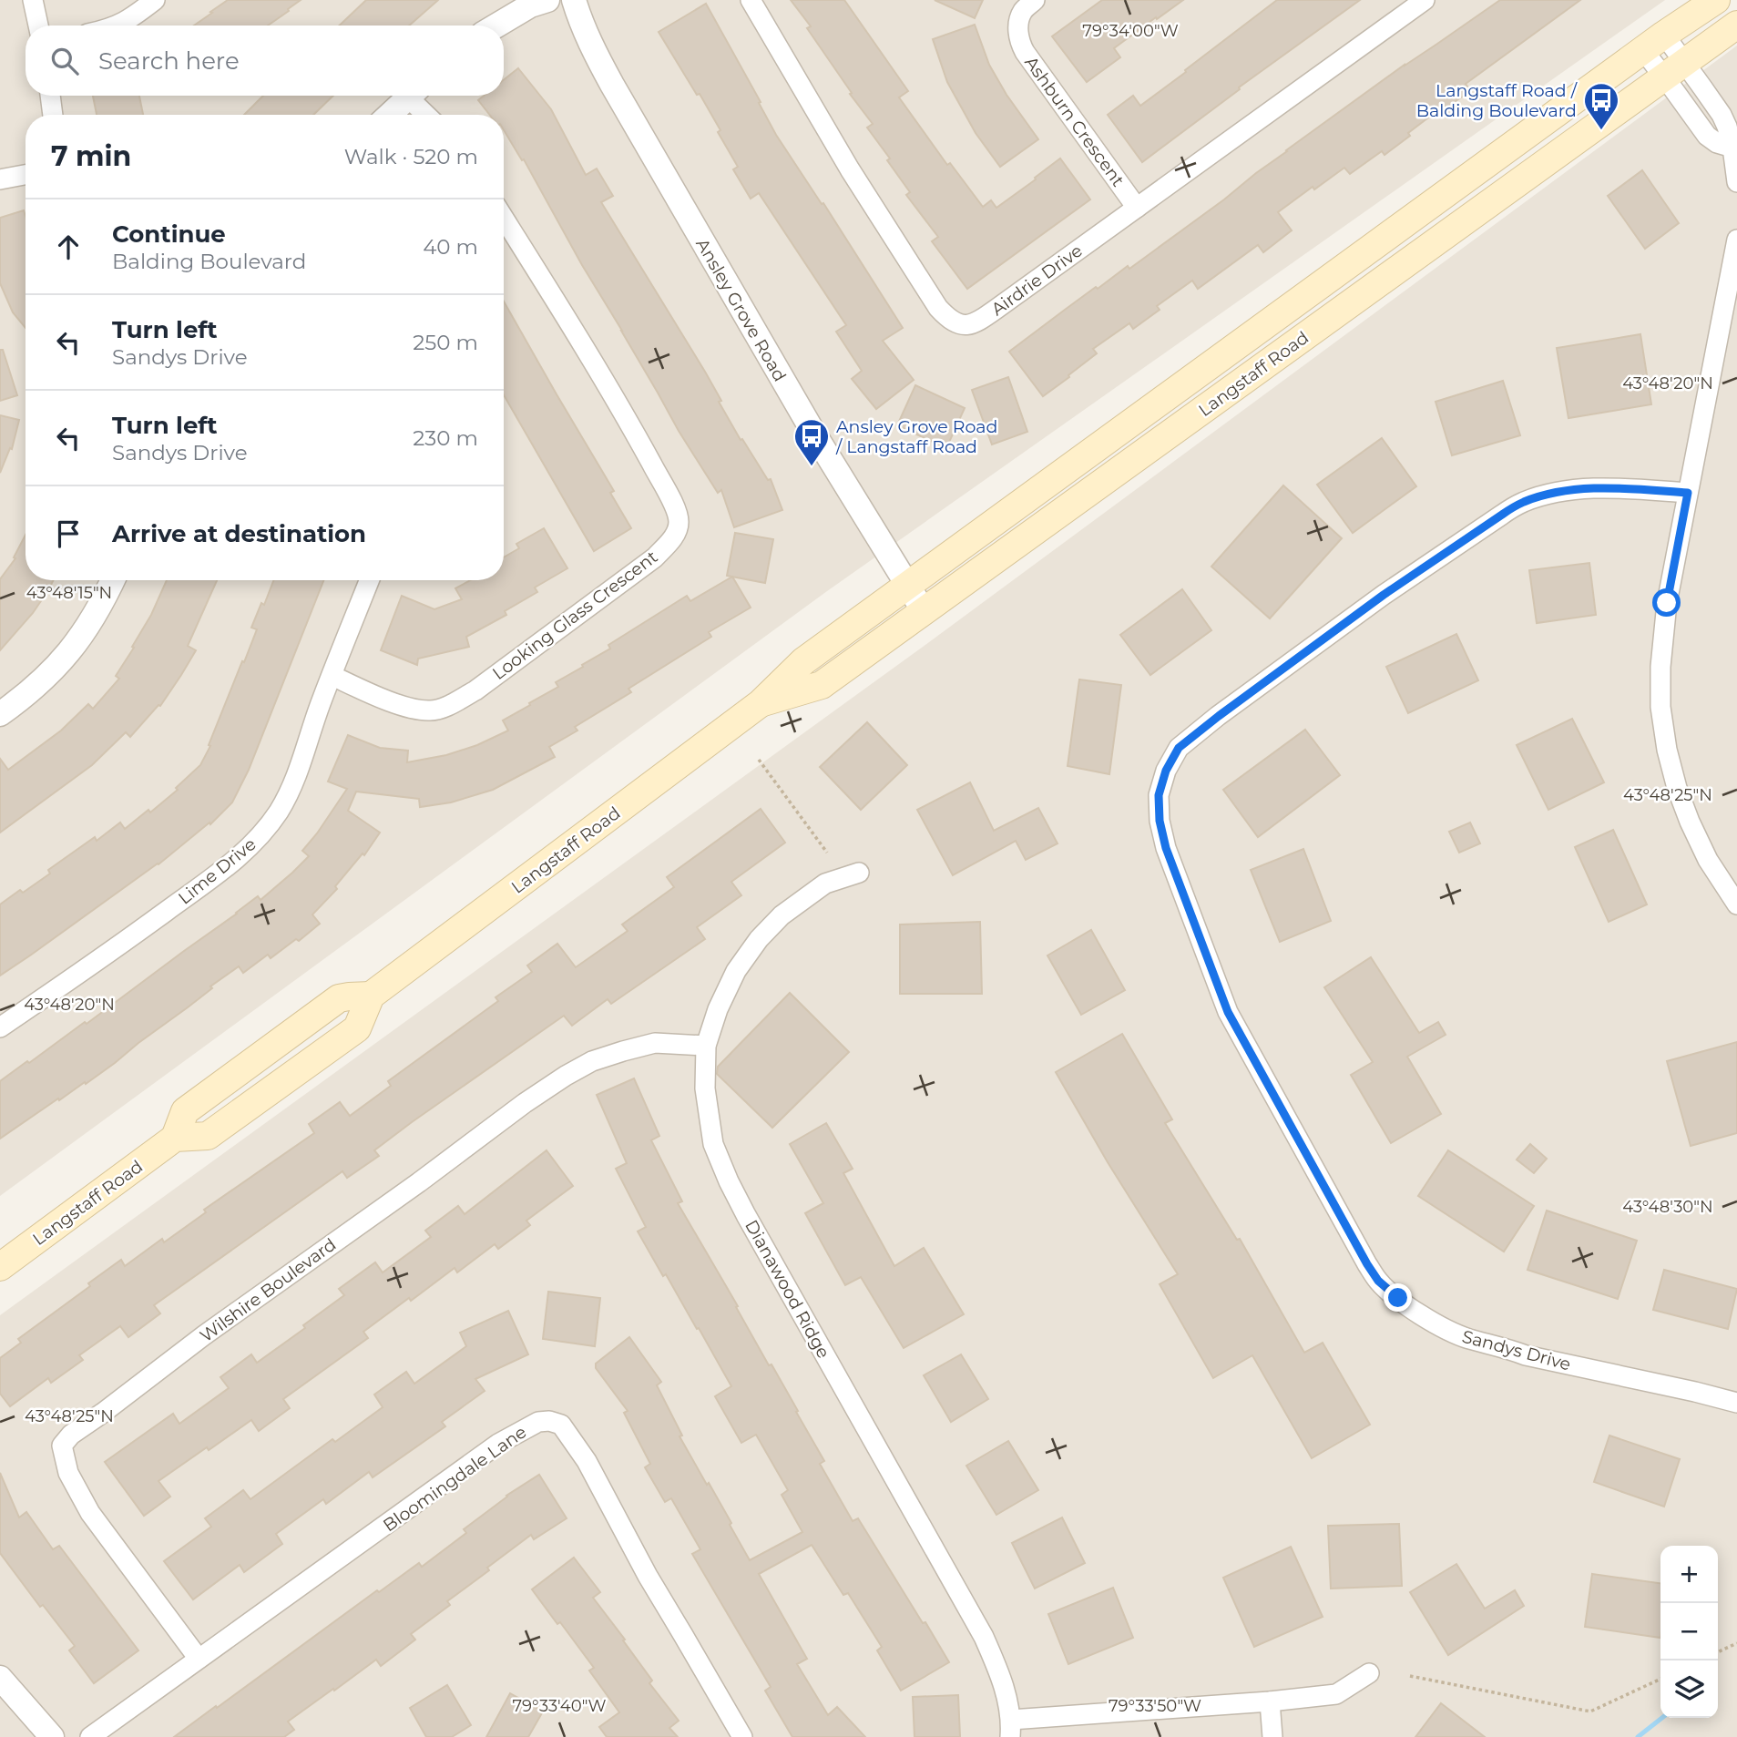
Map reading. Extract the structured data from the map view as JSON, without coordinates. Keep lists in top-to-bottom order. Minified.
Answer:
{"streets":{"main road":["Langstaff Road"],"street":["Ashburn Crescent","Airdrie Drive","Ansley Grove Road","Looking Glass Crescent","Lime Drive","Dianawood Ridge","Wilshire Boulevard","Sandys Drive","Bloomingdale Lane"]},"crossings":[["Ashburn Crescent","Airdrie Drive"],["Ansley Grove Road","Langstaff Road"],["Looking Glass Crescent","Lime Drive"],["Dianawood Ridge","Wilshire Boulevard"],["Wilshire Boulevard","Bloomingdale Lane"]],"places":{"bus stop":["Langstaff Road / Balding Boulevard","Ansley Grove Road / Langstaff Road"]},"page":{"search":"Search here","heading":["7 min","Walk · 520 m"],"list":[["Continue","Balding Boulevard","40 m"],["Turn left","Sandys Drive","250 m"],["Turn left","Sandys Drive","230 m"],"Arrive at destination"],"map_buttons":["+","−"]},"coordinates":["79°34'00\"W","43°48'20\"N","43°48'15\"N","43°48'25\"N","43°48'30\"N","79°33'40\"W","79°33'50\"W"]}
